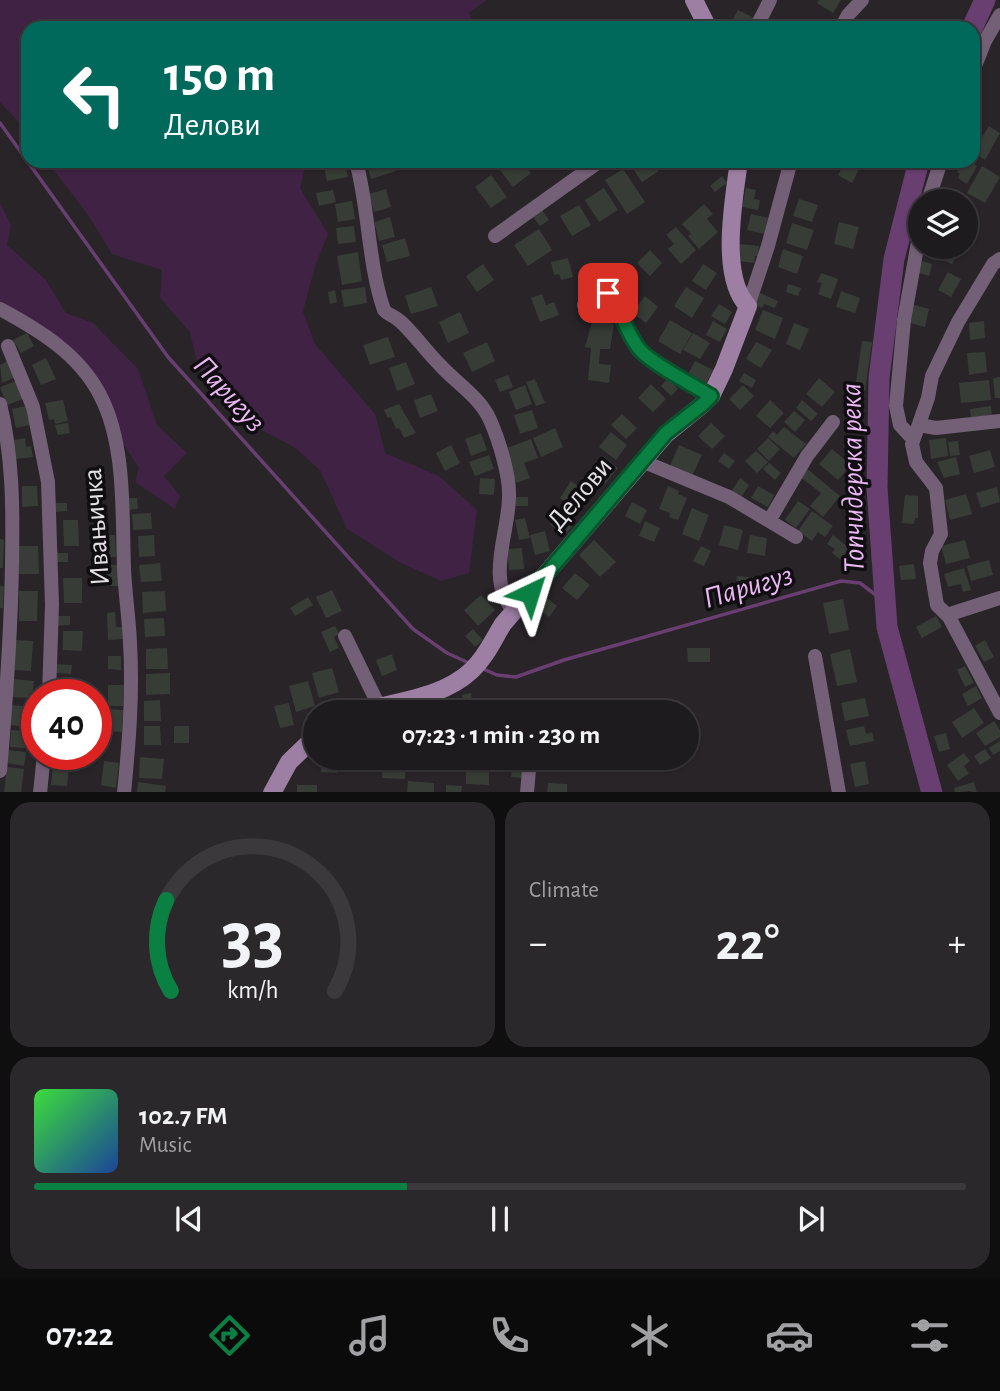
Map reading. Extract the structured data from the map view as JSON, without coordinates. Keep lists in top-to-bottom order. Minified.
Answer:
{"streets":{"street":["Делови","Ивањичка"]},"water":["Паригуз","Топчидерска река"],"page":{"turn":["150 m","Делови"],"limit":"40","trip":"07:23 · 1 min · 230 m","tile":"Climate","heat":["−","22°","+"],"song":["102.7 FM","Music"],"tabs":"07:22","gauge":["33","km/h"]}}
